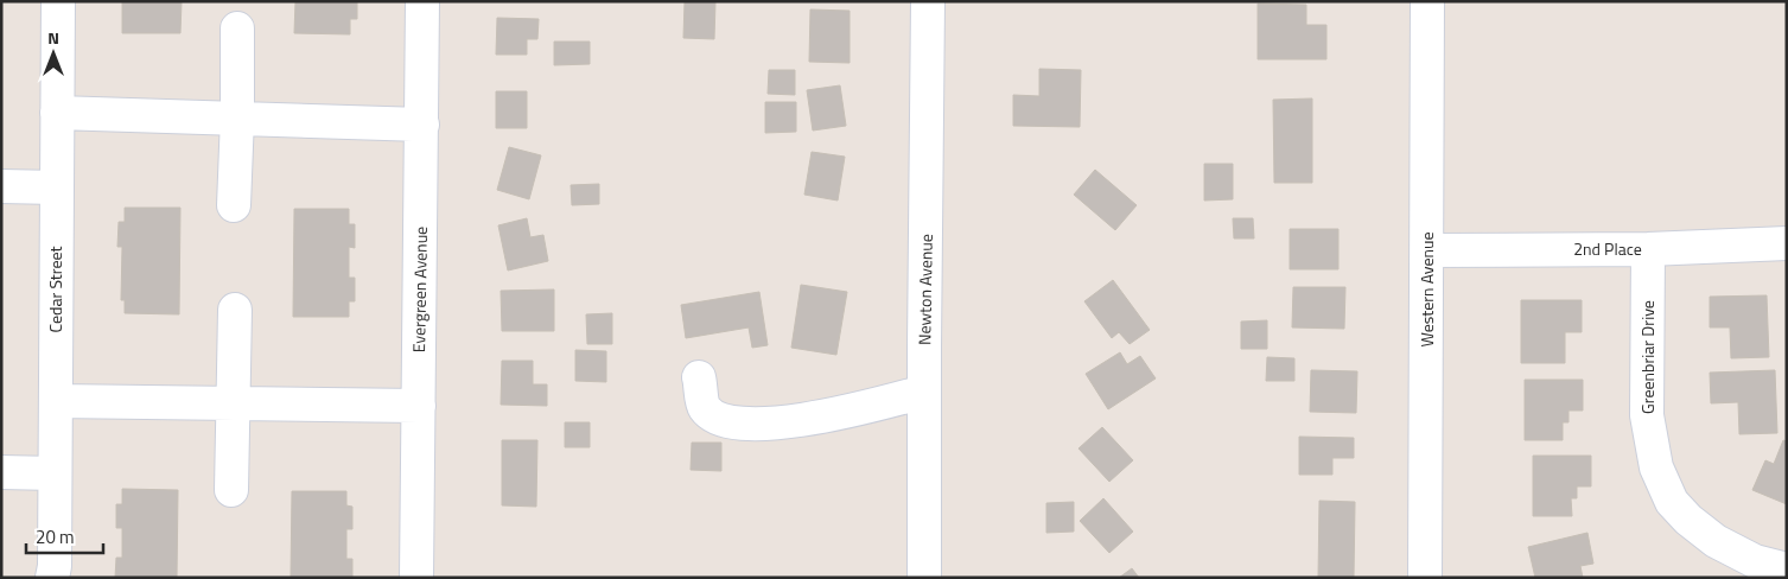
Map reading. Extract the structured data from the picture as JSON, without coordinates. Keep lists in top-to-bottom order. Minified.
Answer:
{"streets":{"street":["2nd Place","Cedar Street","Evergreen Avenue","Newton Avenue","Western Avenue","Greenbriar Drive"]},"crossings":[["2nd Place","Western Avenue"],["2nd Place","Greenbriar Drive"]],"scale_bar":"20 m","north":"top"}
